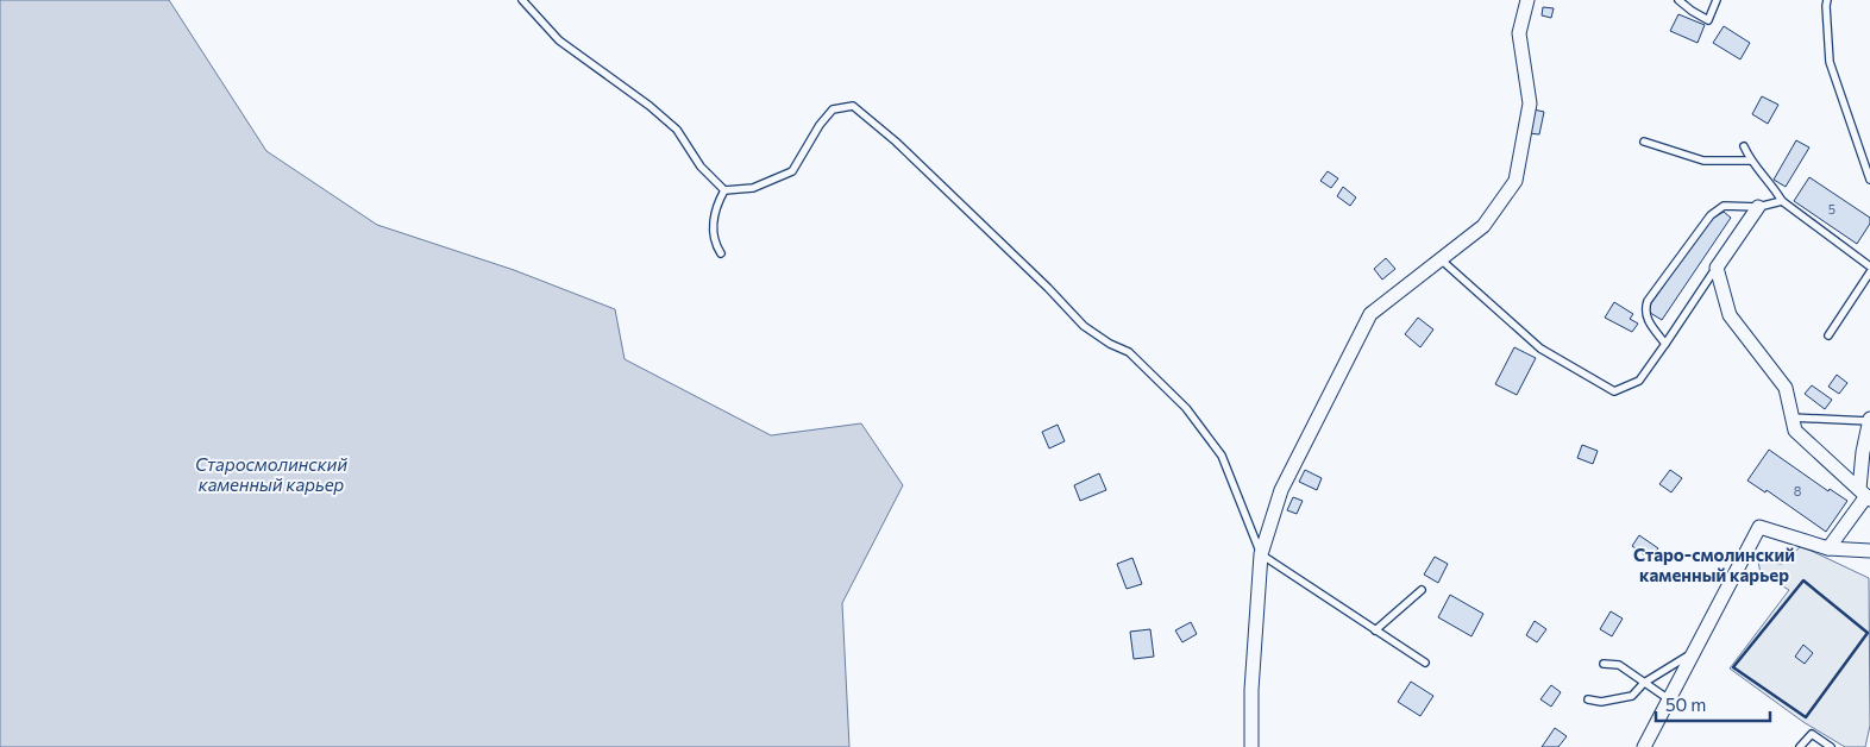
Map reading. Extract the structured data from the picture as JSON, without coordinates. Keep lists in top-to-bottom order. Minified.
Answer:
{"districts":["Старо-смолинский каменный карьер"],"water":["Старосмолинский каменный карьер"],"house_numbers":["5","8"],"scale_bar":"50 m"}
